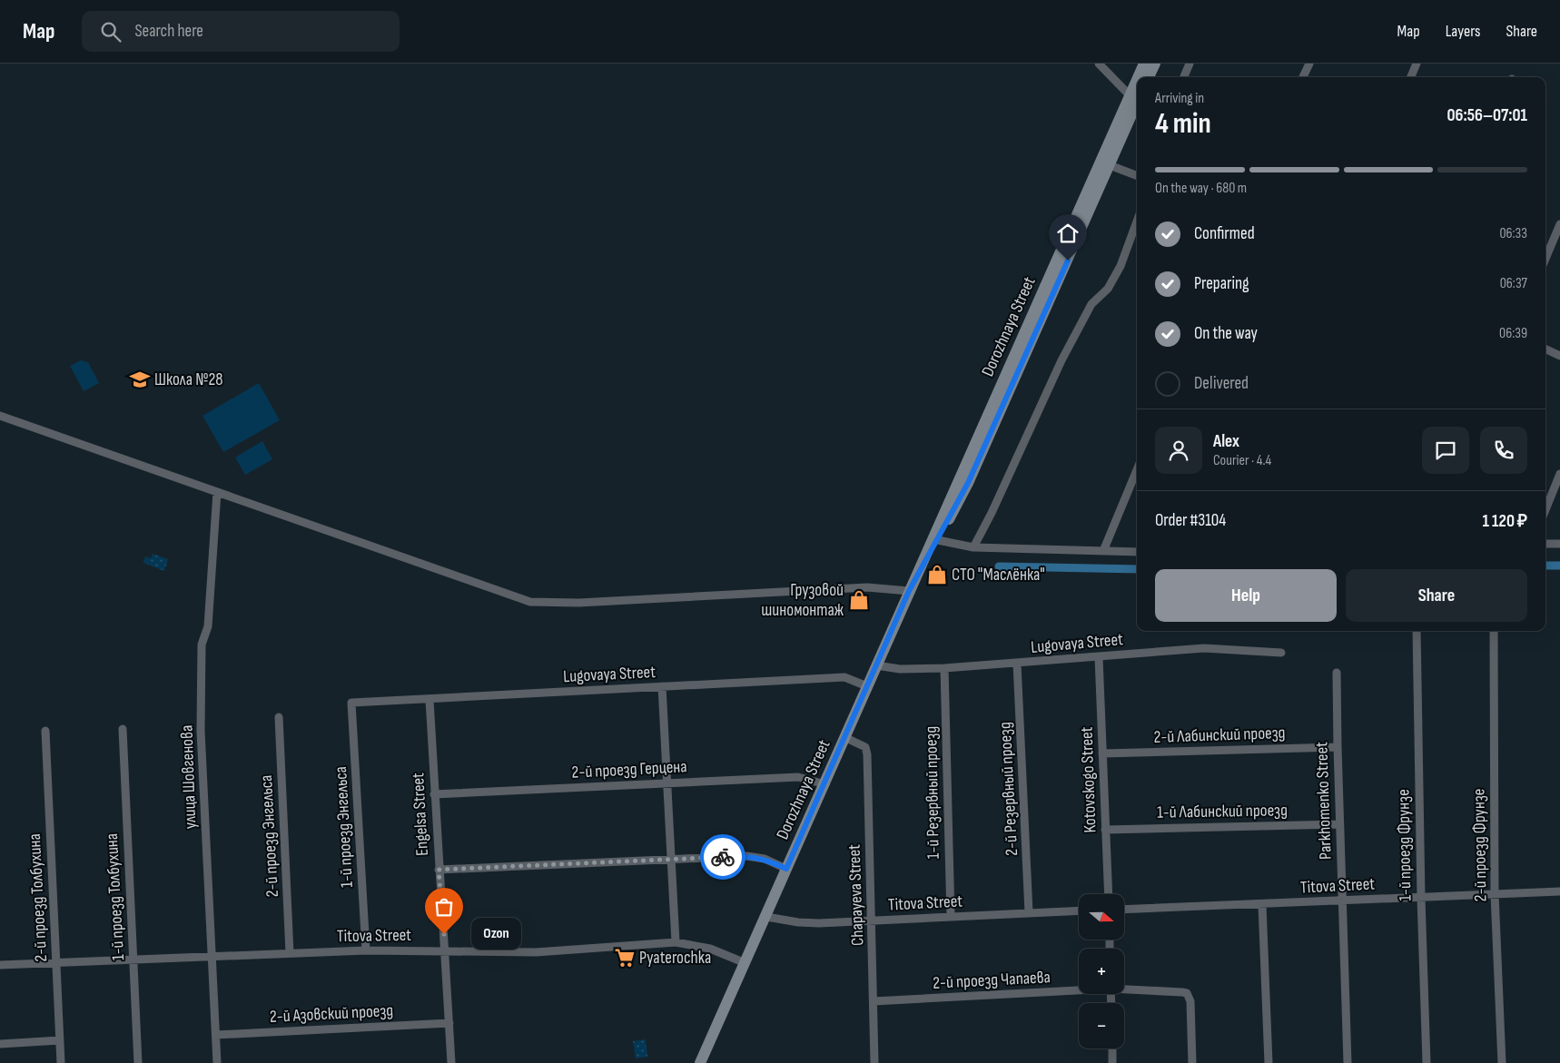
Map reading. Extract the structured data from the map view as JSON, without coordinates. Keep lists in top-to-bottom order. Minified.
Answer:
{"streets":{"main road":["Dorozhnaya Street"],"street":["Lugovaya Street","2-й Лабинский проезд","2-й проезд Герцена","улица Шовгенова","Kotovskogo Street","2-й Резервный проезд","1-й Резервный проезд","Parkhomenko Street","1-й Лабинский проезд","Engelsa Street","1-й проезд Энгельса","2-й проезд Энгельса","1-й проезд Фрунзе","2-й проезд Фрунзе","Titova Street","Chapayeva Street","1-й проезд Толбухина","2-й проезд Толбухина","2-й проезд Чапаева","2-й Азовский проезд"]},"crossings":[["Dorozhnaya Street","Lugovaya Street"],["Dorozhnaya Street","2-й проезд Герцена"],["Dorozhnaya Street","Titova Street"],["Dorozhnaya Street","Chapayeva Street"],["Lugovaya Street","Kotovskogo Street"],["Lugovaya Street","2-й Резервный проезд"],["Lugovaya Street","1-й Резервный проезд"],["Lugovaya Street","Engelsa Street"],["Lugovaya Street","1-й проезд Энгельса"],["2-й Лабинский проезд","Kotovskogo Street"],["2-й Лабинский проезд","Parkhomenko Street"],["2-й проезд Герцена","Engelsa Street"],["улица Шовгенова","Titova Street"],["улица Шовгенова","2-й Азовский проезд"],["Kotovskogo Street","1-й Лабинский проезд"],["2-й Резервный проезд","Titova Street"],["1-й Резервный проезд","Titova Street"],["Parkhomenko Street","1-й Лабинский проезд"],["Parkhomenko Street","Titova Street"],["Engelsa Street","Titova Street"],["Engelsa Street","2-й Азовский проезд"],["1-й проезд Энгельса","Titova Street"],["2-й проезд Энгельса","Titova Street"],["1-й проезд Фрунзе","Titova Street"],["2-й проезд Фрунзе","Titova Street"],["Titova Street","Chapayeva Street"],["Titova Street","1-й проезд Толбухина"],["Titova Street","2-й проезд Толбухина"],["Chapayeva Street","2-й проезд Чапаева"]],"places":{"school or university":["Школа №28"],"shop":["СТО \"Маслёнка\"","Грузовой шиномонтаж"],"other":["Ozon"],"supermarket":["Pyaterochka"]},"north":"right","page":{"header":"Map","search":"Search here","nav":["Map","Layers","Share"],"heading":["4 min","Arriving in","06:56–07:01"],"panel":["Alex","Courier · 4.4","Order #3104","1 120 ₽"],"bar":"On the way · 680 m","list":[["Confirmed","06:33"],["Preparing","06:37"],["On the way","06:39"],"Delivered"],"buttons":["Help","Share"],"map_buttons":["+","−"],"bubble":"Ozon"}}
